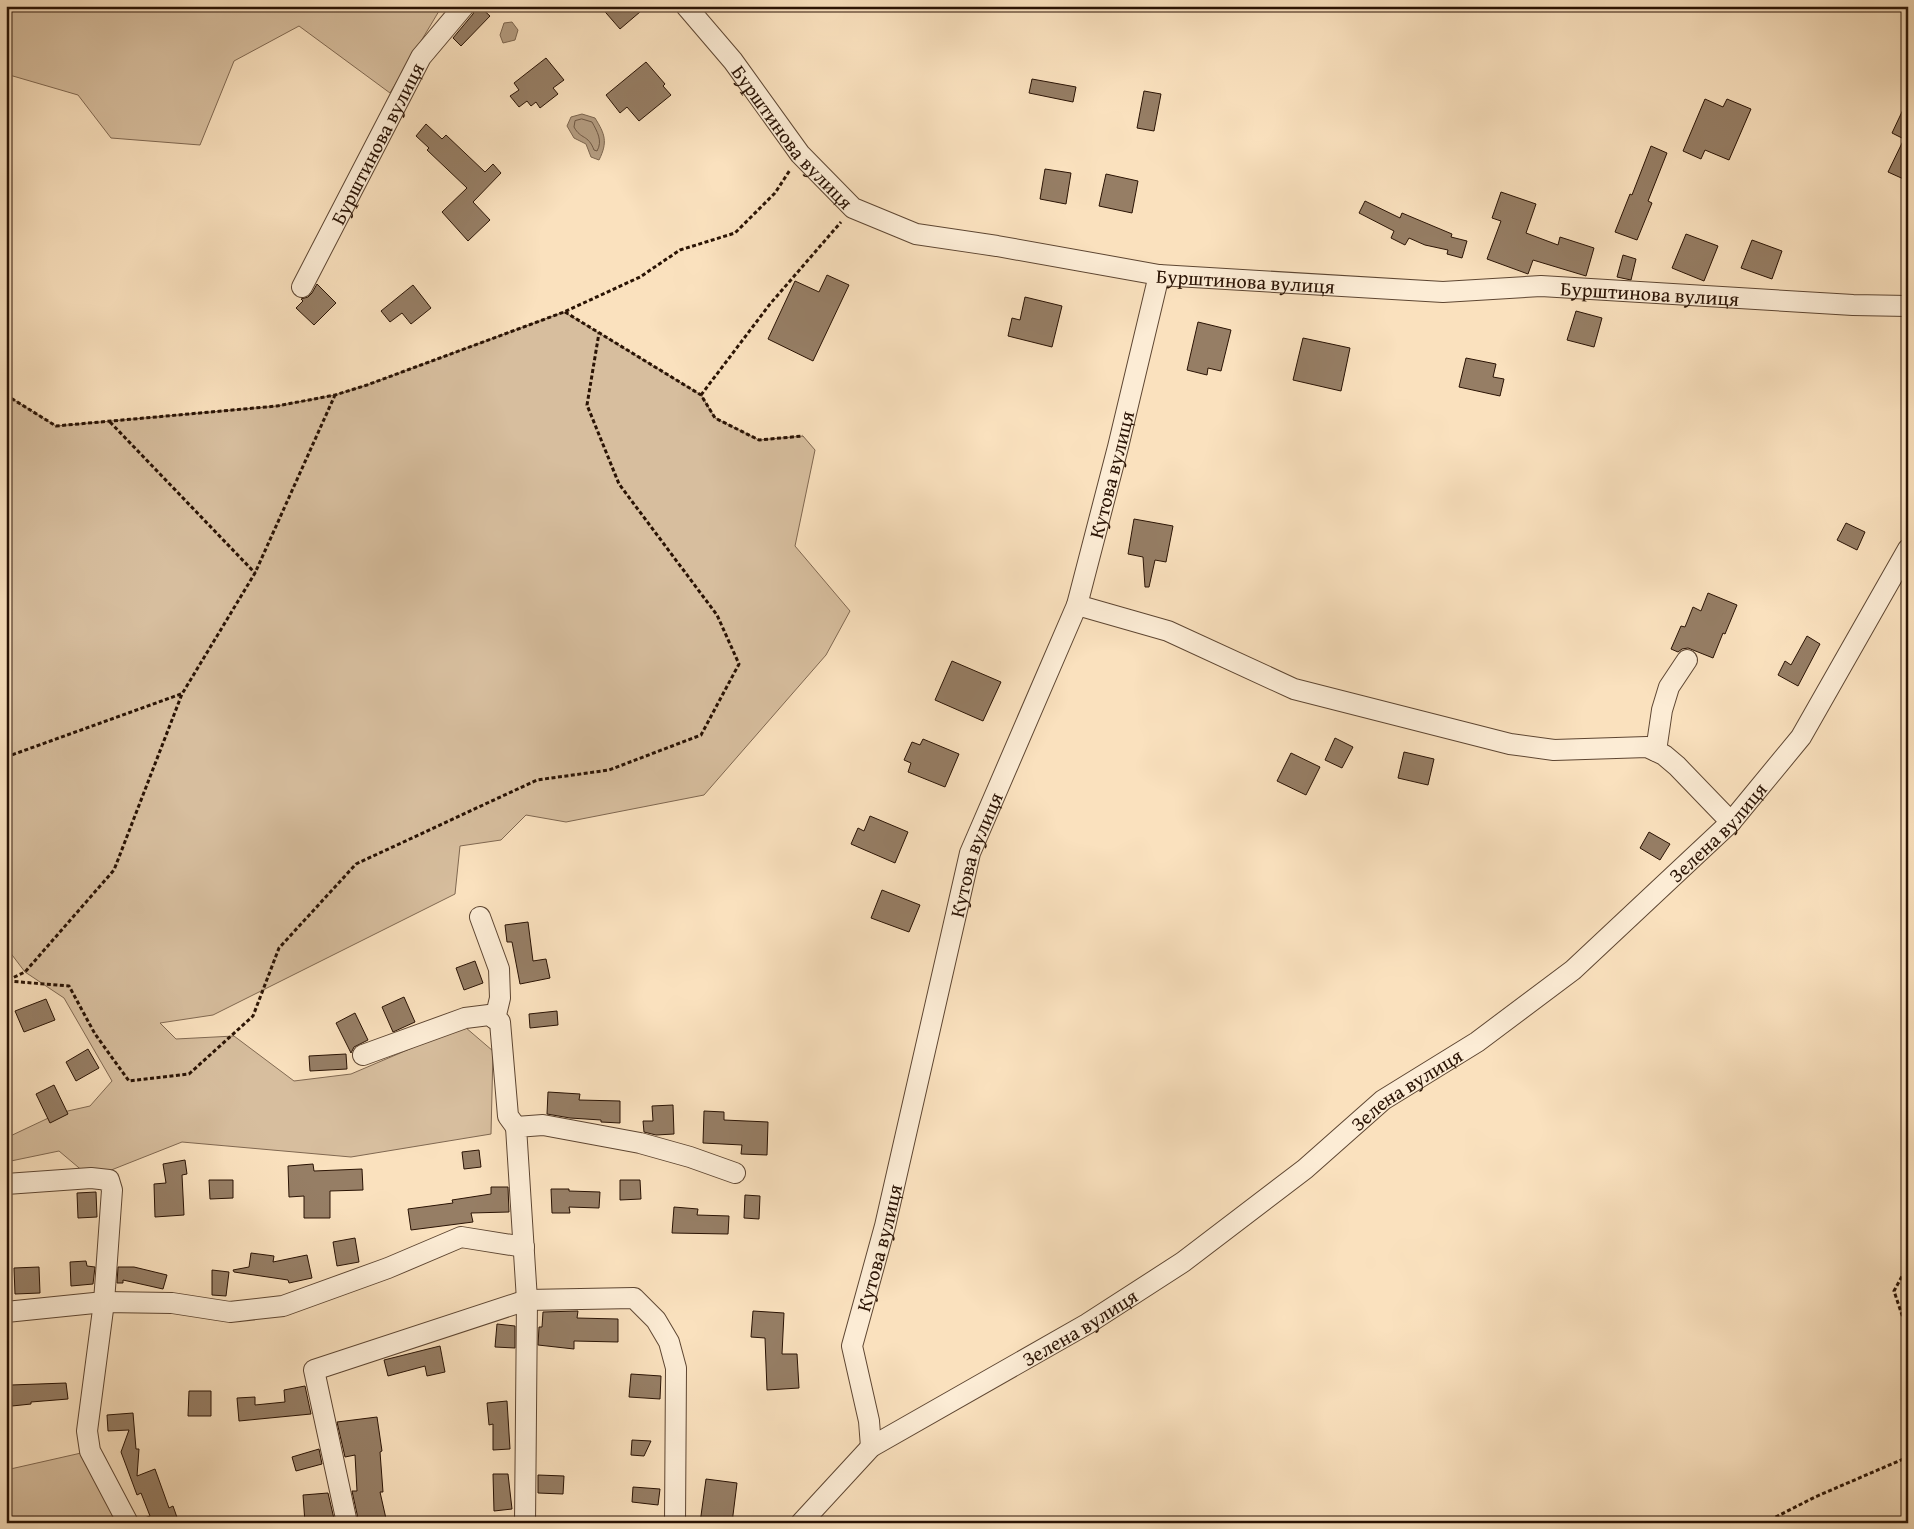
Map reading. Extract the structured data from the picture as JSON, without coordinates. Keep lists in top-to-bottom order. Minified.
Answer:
{"streets":{"street":["Бурштинова вулиця","Кутова вулиця","Зелена вулиця"]},"crossings":[["Бурштинова вулиця","Кутова вулиця"],["Кутова вулиця","Зелена вулиця"]]}
